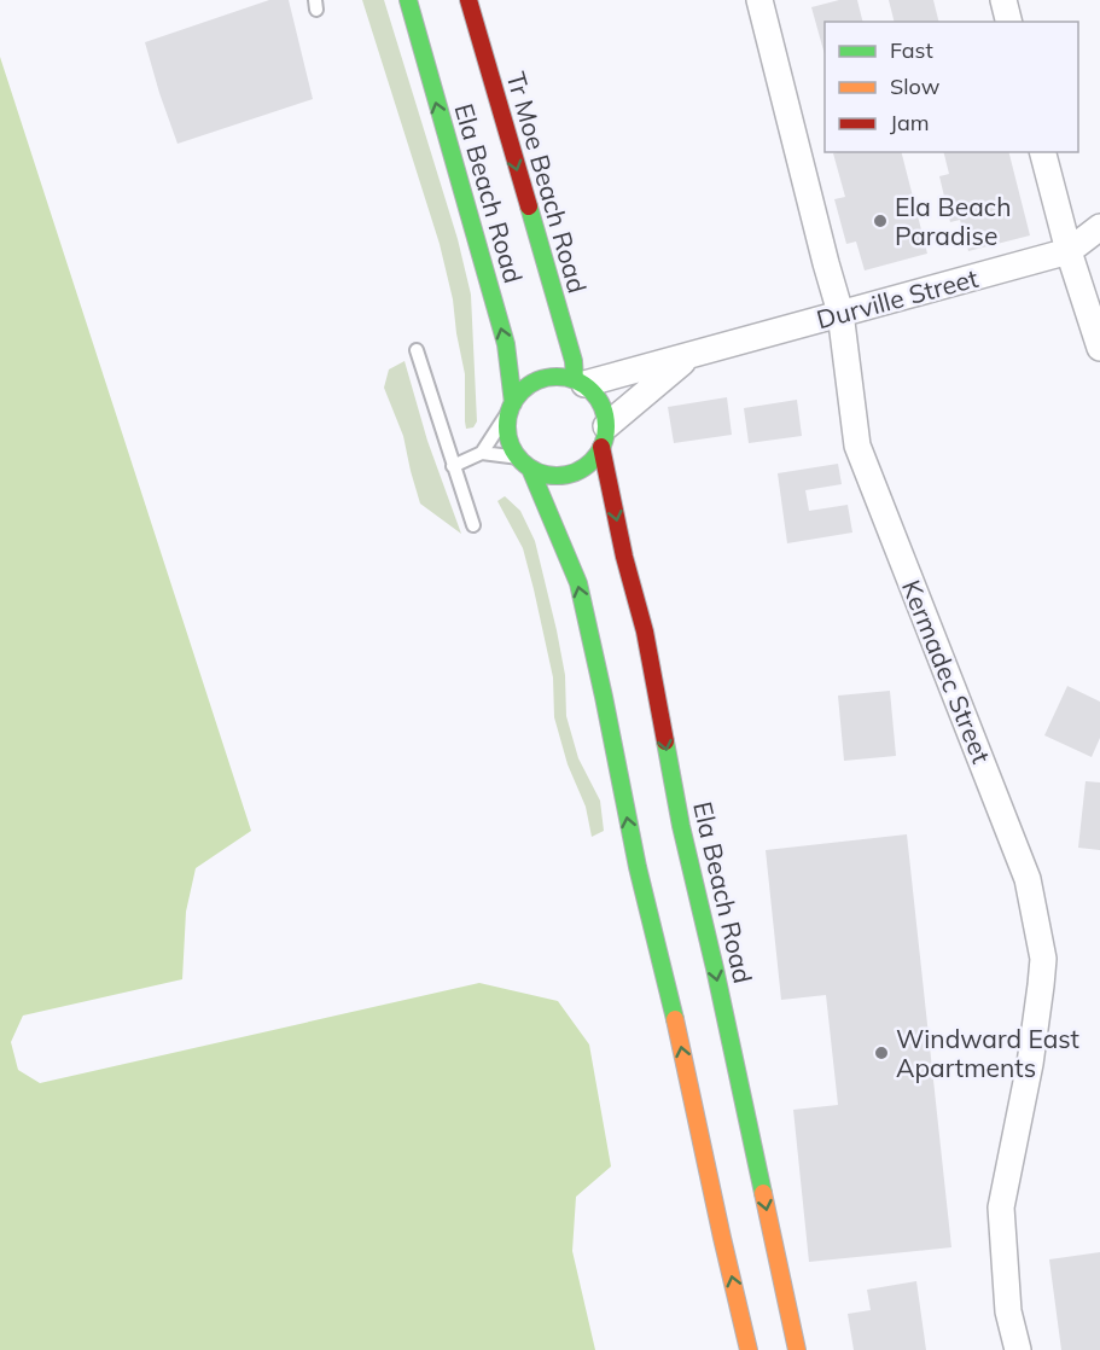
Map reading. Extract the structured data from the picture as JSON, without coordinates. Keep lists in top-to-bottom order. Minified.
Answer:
{"streets":{"highway":["Tr Moe Beach Road","Ela Beach Road"],"street":["Durville Street","Kermadec Street"]},"crossings":[["Tr Moe Beach Road","Ela Beach Road"],["Tr Moe Beach Road","Durville Street"],["Ela Beach Road","Durville Street"],["Durville Street","Kermadec Street"]],"one_way":["Tr Moe Beach Road"],"places":["Ela Beach Paradise","Windward East Apartments"],"legend":["Fast","Slow","Jam"]}
